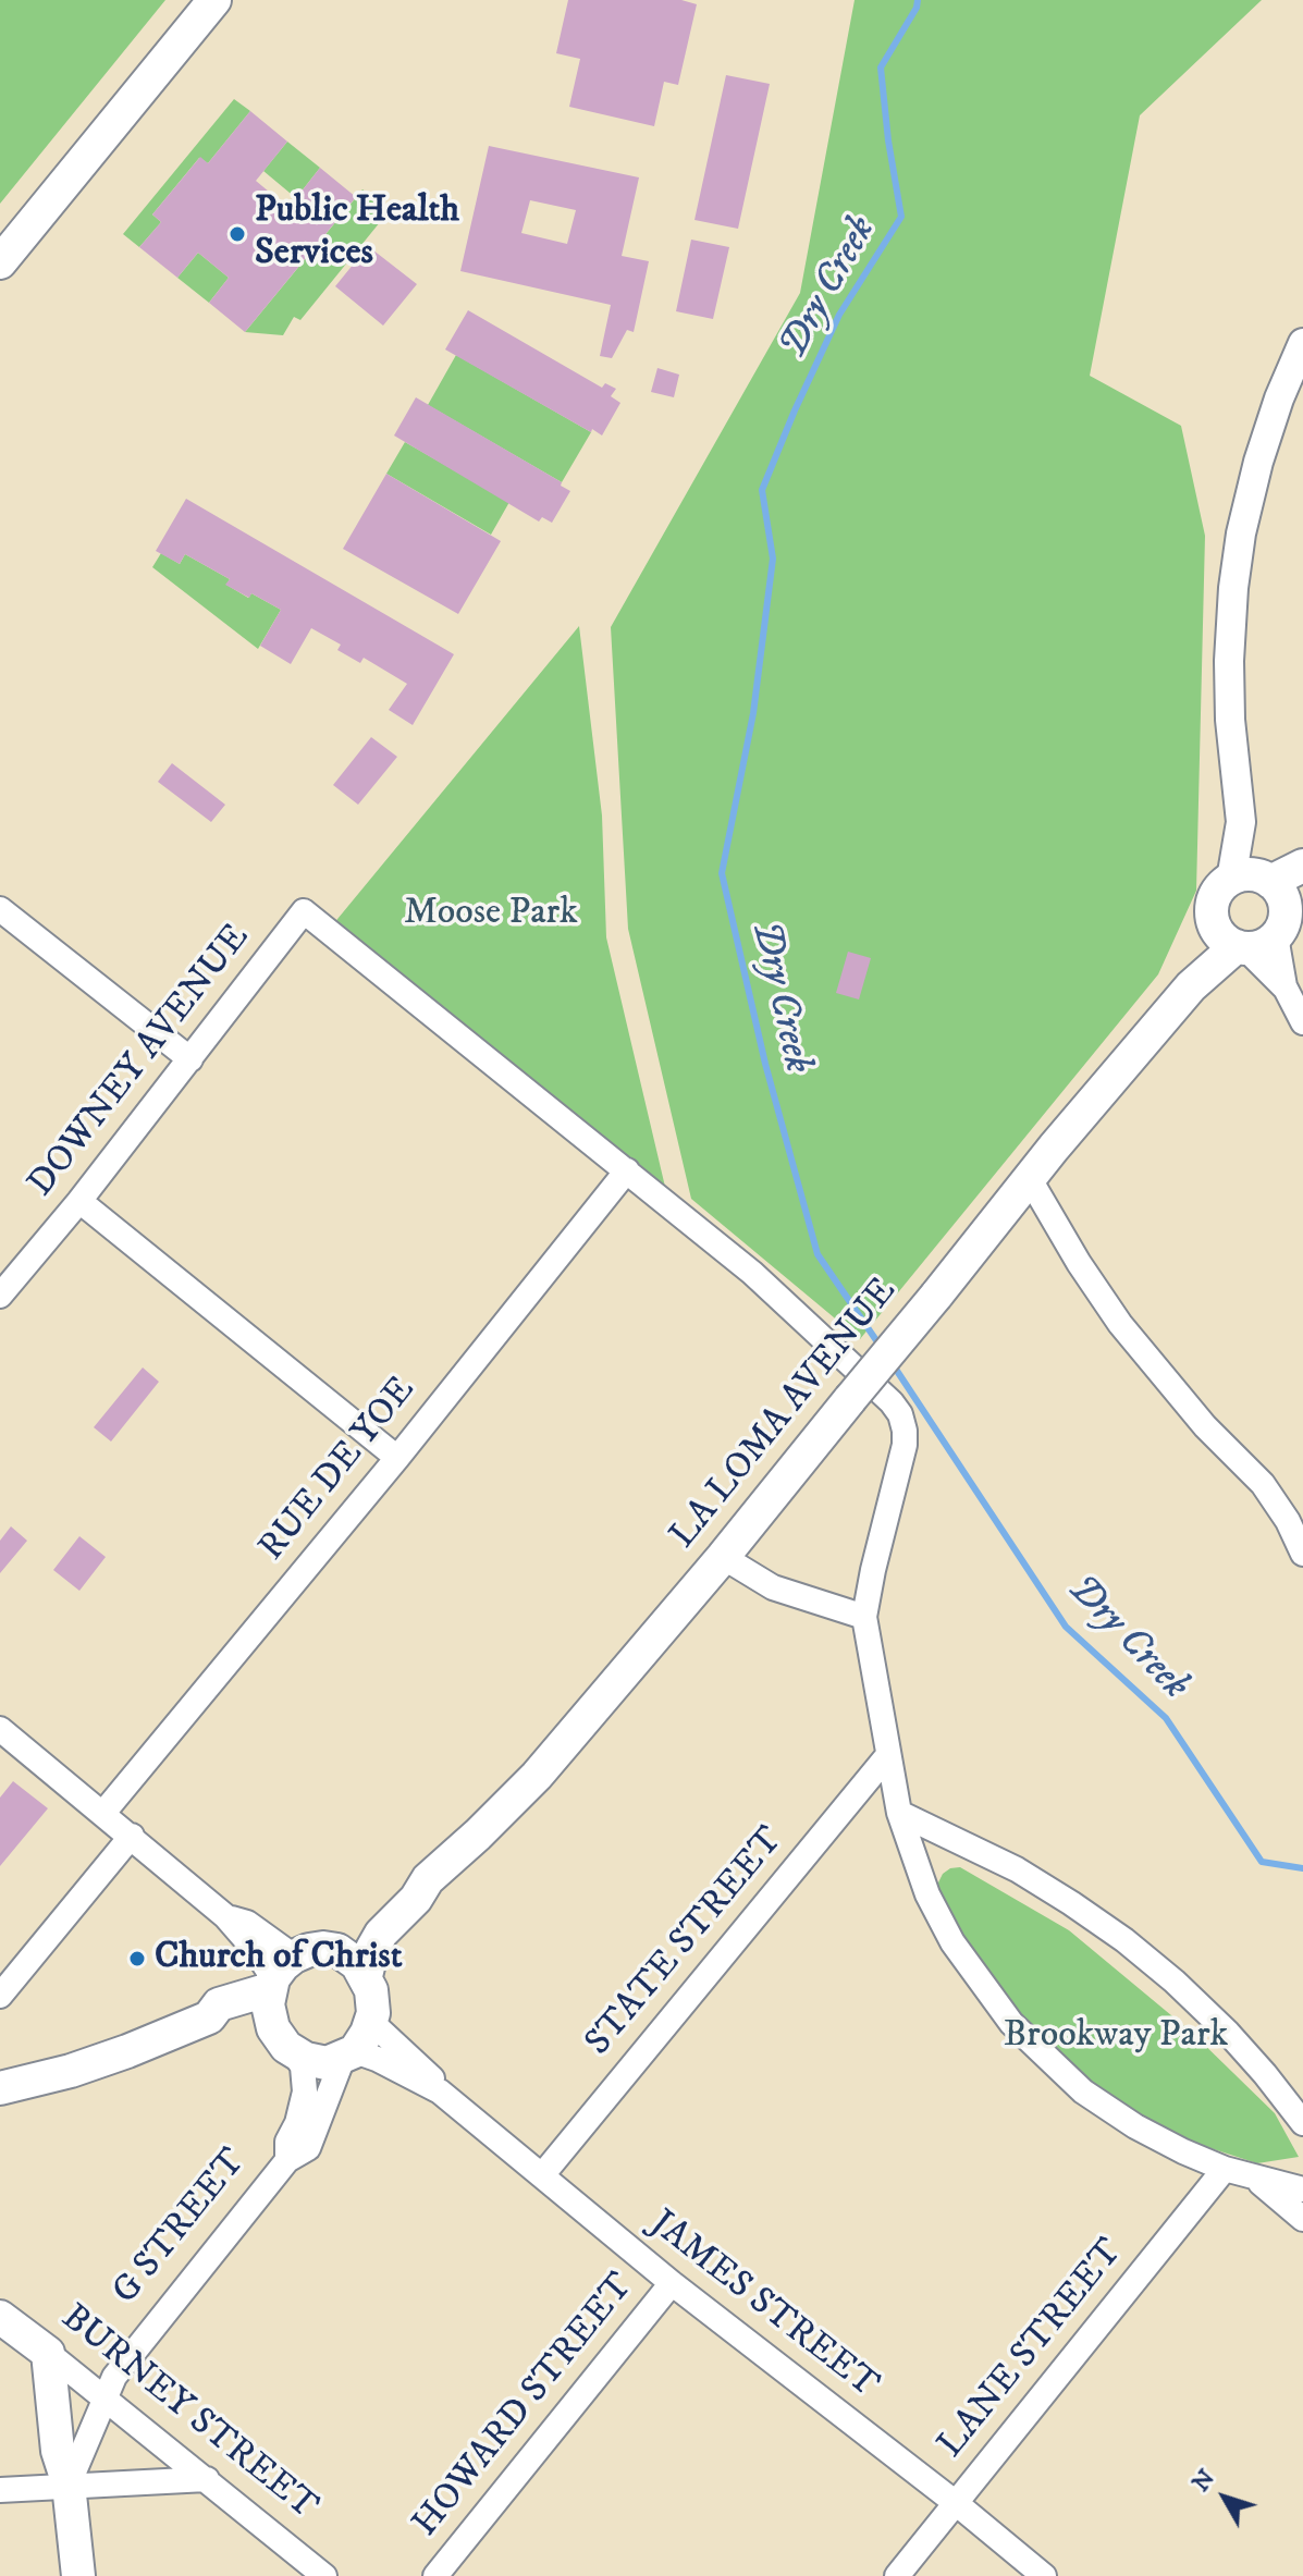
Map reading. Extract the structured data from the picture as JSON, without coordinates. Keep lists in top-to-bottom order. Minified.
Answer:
{"streets":{"main road":["LA LOMA AVENUE","G STREET","BURNEY STREET"],"street":["DOWNEY AVENUE","RUE DE YOE","STATE STREET","JAMES STREET","LANE STREET","HOWARD STREET"]},"crossings":[["DOWNEY AVENUE","RUE DE YOE"],["LA LOMA AVENUE","G STREET"],["LA LOMA AVENUE","JAMES STREET"],["STATE STREET","JAMES STREET"],["G STREET","JAMES STREET"],["G STREET","BURNEY STREET"],["JAMES STREET","LANE STREET"],["JAMES STREET","HOWARD STREET"]],"water":["Dry Creek"],"parks":["Moose Park","Brookway Park"],"places":["Public Health Services","Church of Christ"],"north":"top left"}
